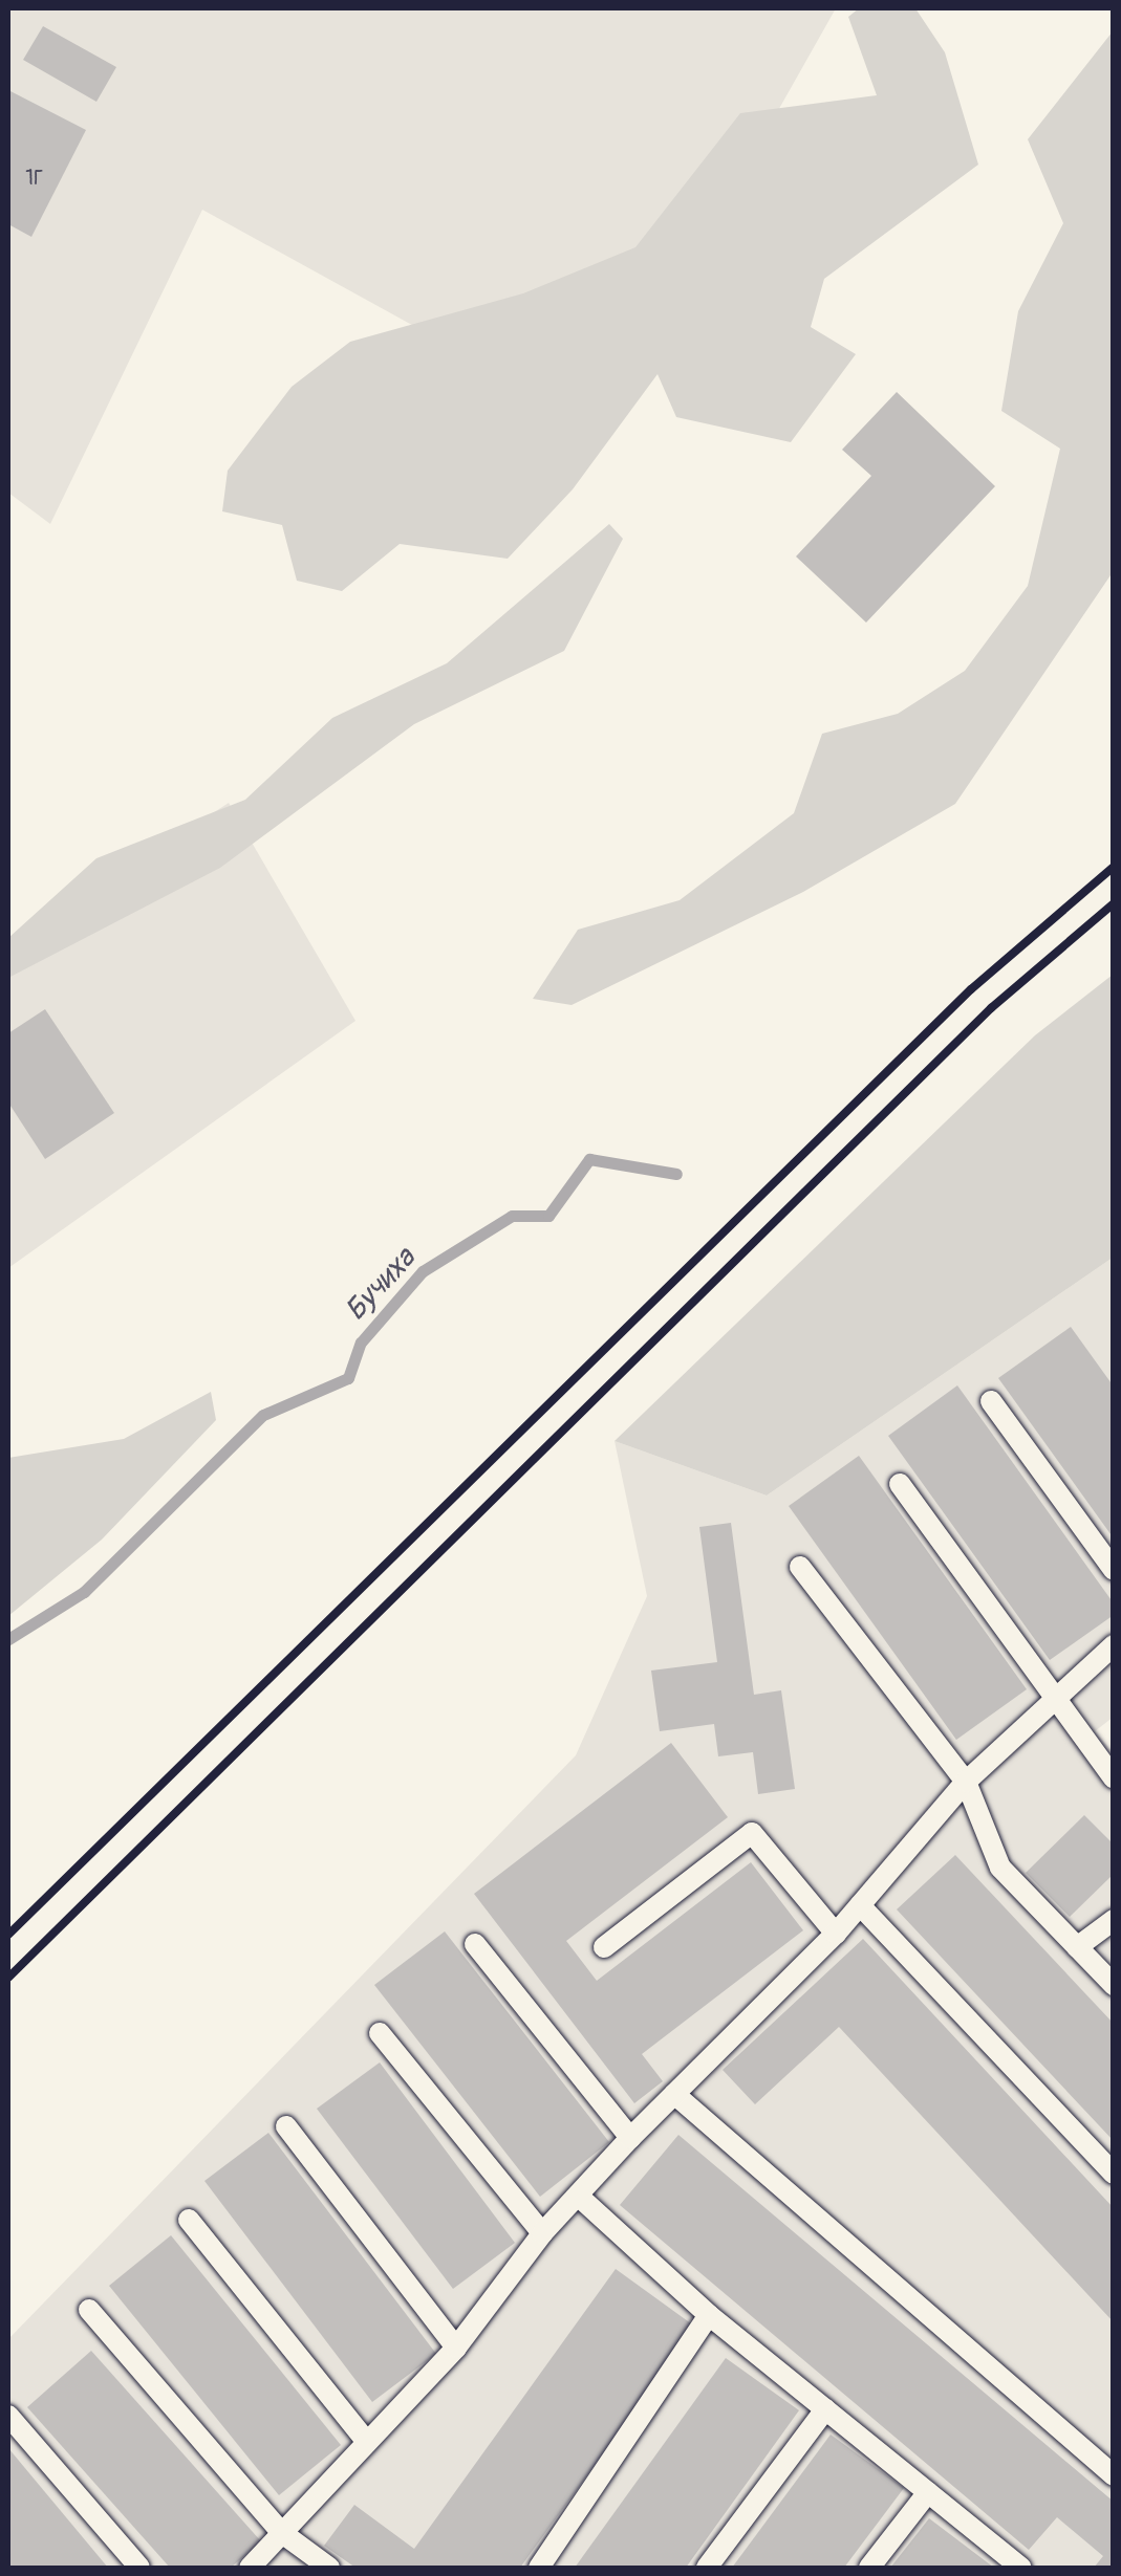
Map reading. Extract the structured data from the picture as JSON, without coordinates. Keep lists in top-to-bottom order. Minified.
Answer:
{"water":["Бучиха"],"house_numbers":["1Г"]}
